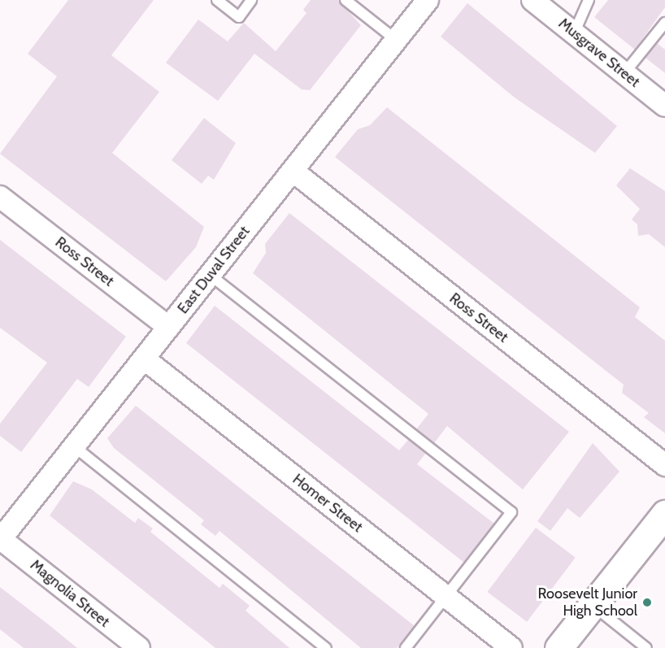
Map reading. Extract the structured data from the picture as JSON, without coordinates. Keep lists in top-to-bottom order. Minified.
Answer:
{"streets":{"street":["Musgrave Street","Ross Street","East Duval Street","Homer Street","Magnolia Street"]},"crossings":[["Ross Street","East Duval Street"],["East Duval Street","Homer Street"],["East Duval Street","Magnolia Street"]],"places":["Roosevelt Junior High School"]}
